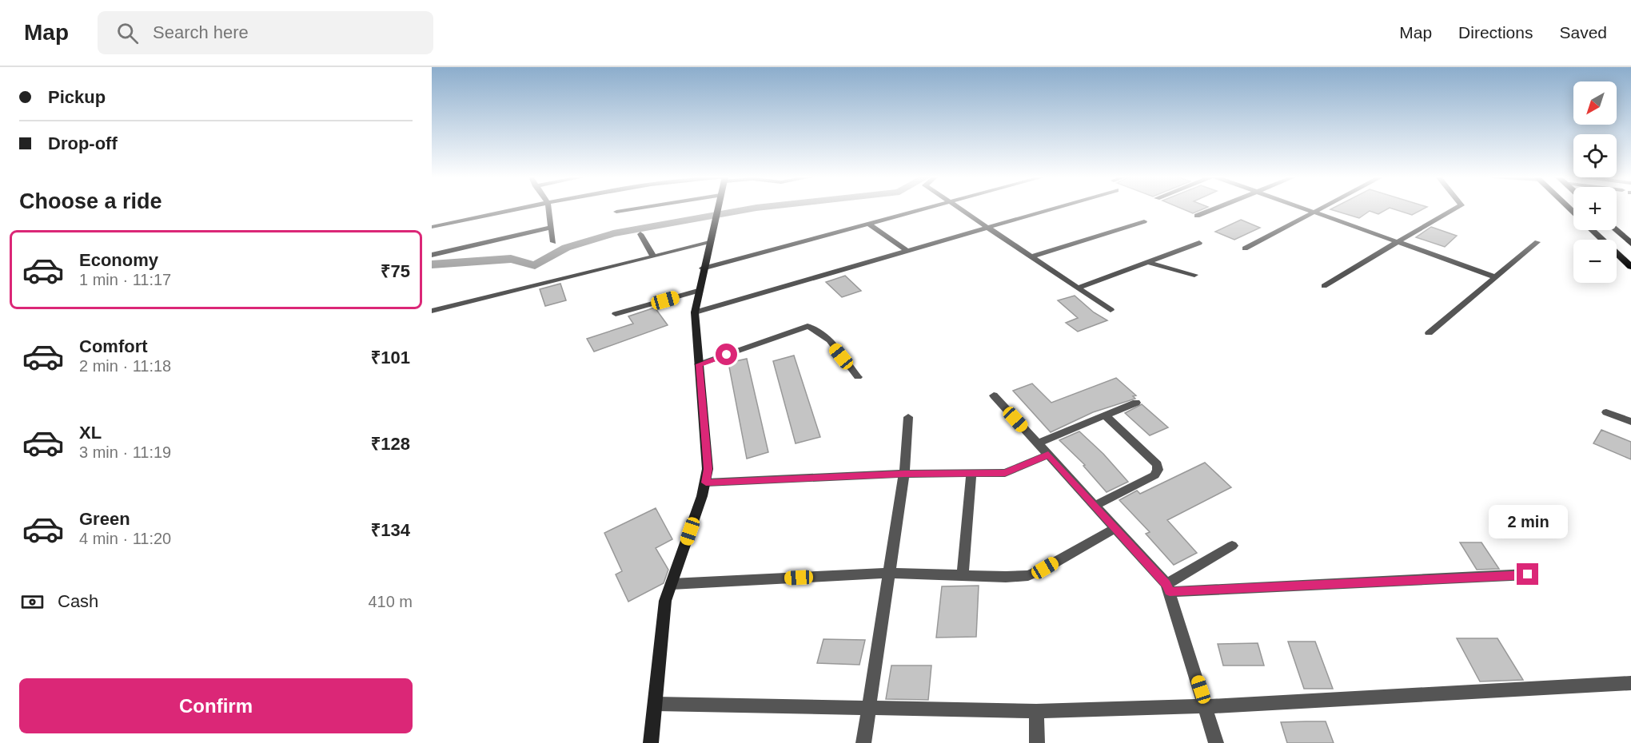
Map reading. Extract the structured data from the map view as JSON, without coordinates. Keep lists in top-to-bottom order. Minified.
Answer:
{"north":"bottom left","page":{"header":"Map","search":"Search here","nav":["Map","Directions","Saved"],"banner":["Pickup","Drop-off"],"map_buttons":["+","−"],"heading":"Choose a ride","list":[{"name":"Economy","note":"1 min · 11:17","value":"₹75"},{"name":"Comfort","note":"2 min · 11:18","value":"₹101"},{"name":"XL","note":"3 min · 11:19","value":"₹128"},{"name":"Green","note":"4 min · 11:20","value":"₹134"}],"bubble":"2 min","pay":["Cash","410 m"],"buttons":"Confirm"}}
